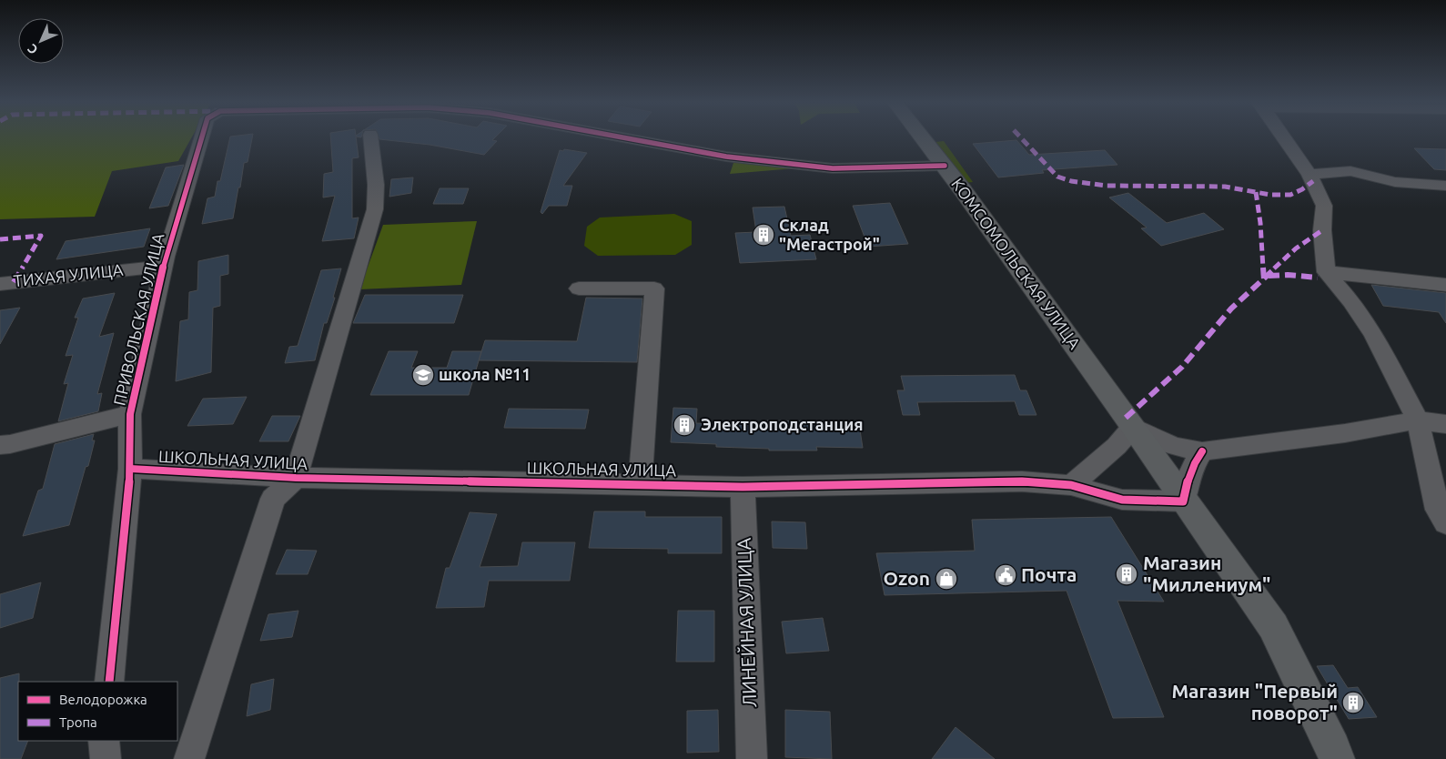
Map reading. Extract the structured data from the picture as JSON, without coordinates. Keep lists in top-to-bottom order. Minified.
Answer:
{"streets":{"main road":["КОМСОМОЛЬСКАЯ УЛИЦА"],"street":["ТИХАЯ УЛИЦА","ПРИВОЛЬСКАЯ УЛИЦА","ШКОЛЬНАЯ УЛИЦА","ЛИНЕЙНАЯ УЛИЦА"]},"crossings":[["КОМСОМОЛЬСКАЯ УЛИЦА","ПРИВОЛЬСКАЯ УЛИЦА"],["КОМСОМОЛЬСКАЯ УЛИЦА","ШКОЛЬНАЯ УЛИЦА"],["ТИХАЯ УЛИЦА","ПРИВОЛЬСКАЯ УЛИЦА"],["ПРИВОЛЬСКАЯ УЛИЦА","ШКОЛЬНАЯ УЛИЦА"],["ШКОЛЬНАЯ УЛИЦА","ЛИНЕЙНАЯ УЛИЦА"]],"places":{"building":["Склад \"Мегастрой\"","Электроподстанция","Магазин \"Миллениум\"","Магазин \"Первый поворот\""],"school or university":["школа №11"],"public building":["Почта"],"shop":["Ozon"]},"legend":["Велодорожка","Тропа"],"north":"bottom left"}
